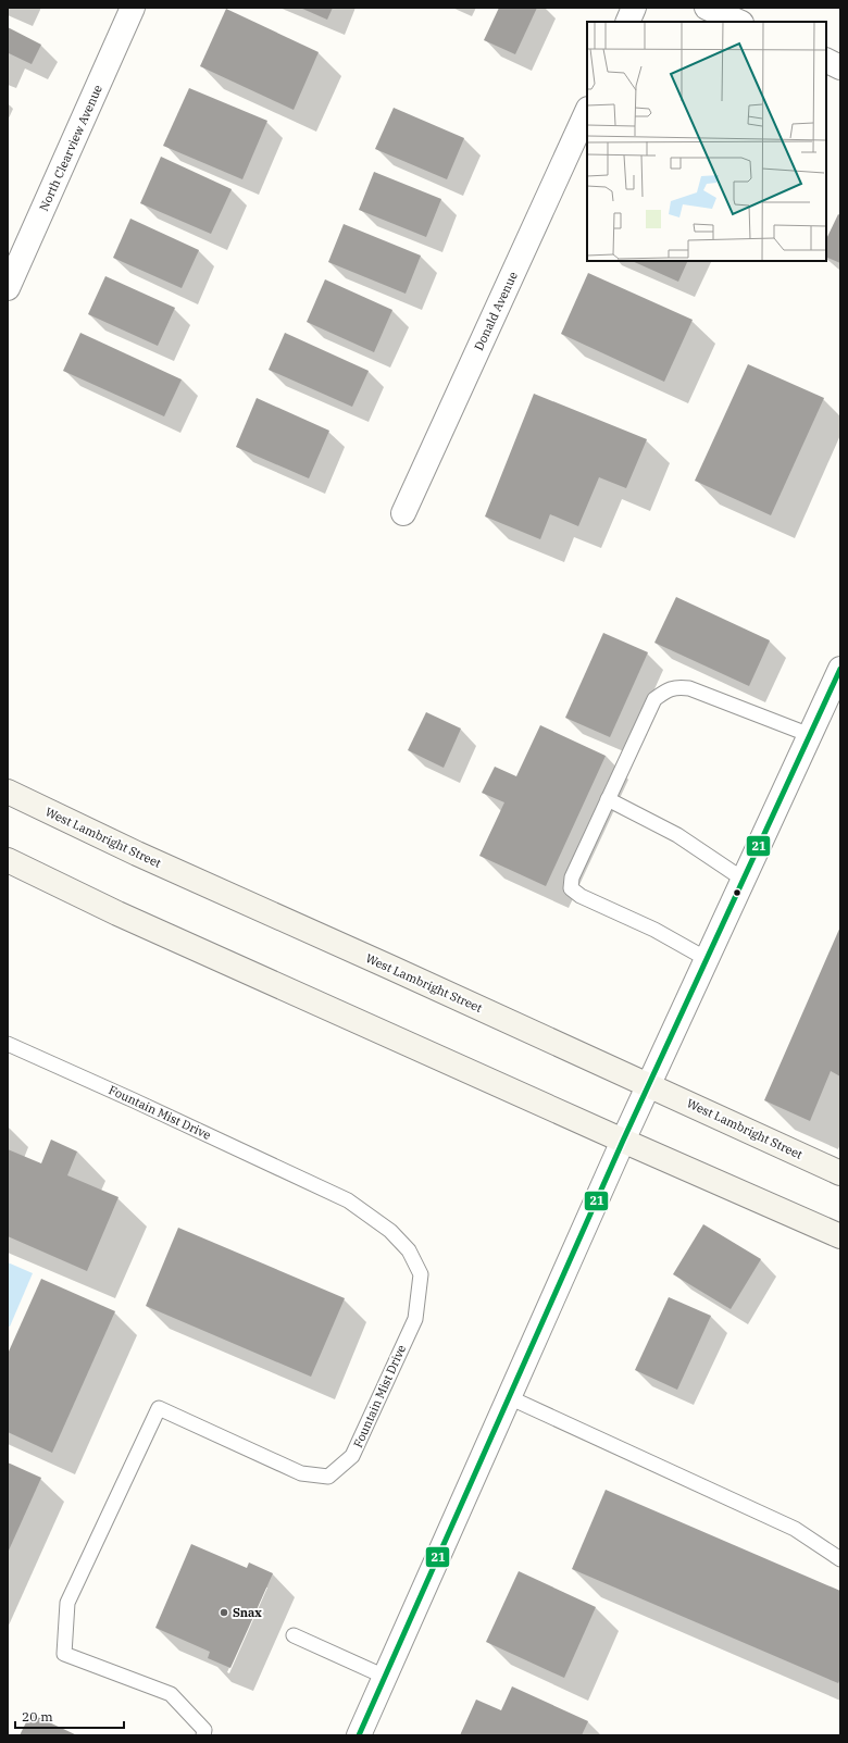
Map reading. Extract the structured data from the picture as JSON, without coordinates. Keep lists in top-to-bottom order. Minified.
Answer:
{"streets":{"main road":["West Lambright Street"],"street":["North Clearview Avenue","Donald Avenue"],"lane":["Fountain Mist Drive"]},"places":["Snax"],"lines":["transit line 21"],"scale_bar":"20 m"}
